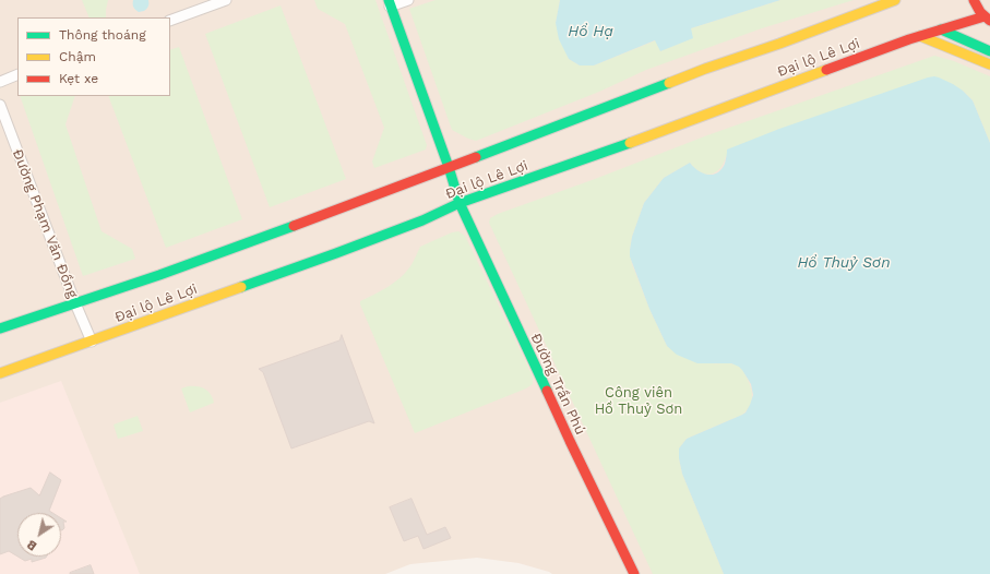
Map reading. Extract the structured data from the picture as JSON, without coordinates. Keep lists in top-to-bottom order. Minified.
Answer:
{"streets":{"main road":["Đại lộ Lê Lợi","Đường Trần Phú"],"street":["Đường Phạm Văn Đồng"]},"crossings":[["Đại lộ Lê Lợi","Đường Phạm Văn Đồng"],["Đại lộ Lê Lợi","Đường Trần Phú"]],"water":["Hồ Hạ","Hồ Thuỷ Sơn"],"parks":["Công viên Hồ Thuỷ Sơn"],"legend":["Thông thoáng","Chậm","Kẹt xe"],"north":"bottom left"}
